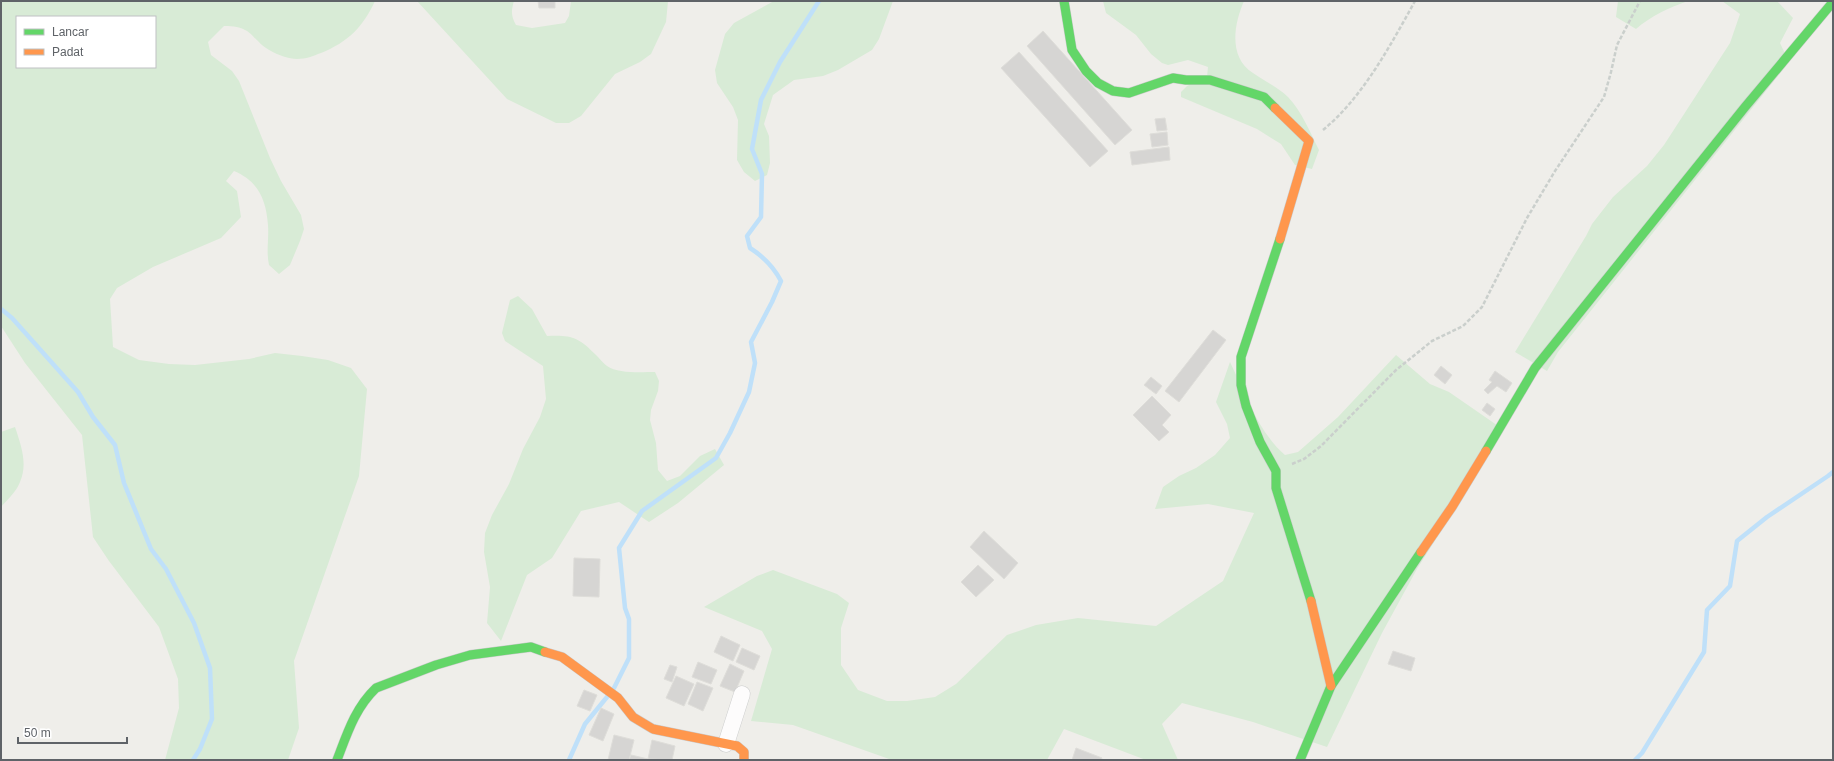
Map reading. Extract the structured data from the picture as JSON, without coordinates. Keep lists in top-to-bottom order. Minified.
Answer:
{"legend":["Lancar","Padat"],"scale_bar":"50 m"}
